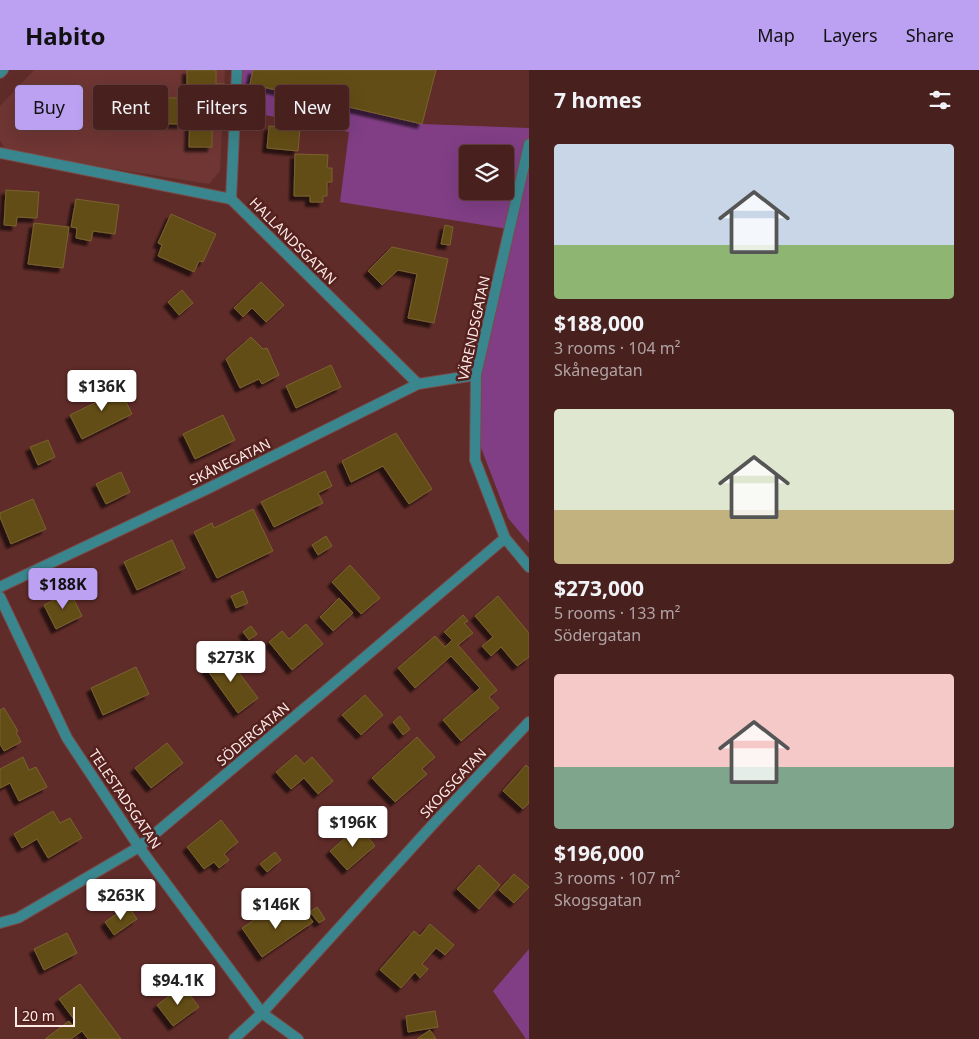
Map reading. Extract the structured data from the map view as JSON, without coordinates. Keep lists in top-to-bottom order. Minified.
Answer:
{"streets":{"street":["HALLANDSGATAN","VÄRENDSGATAN","SKÅNEGATAN","SÖDERGATAN","SKOGSGATAN","TELESTADSGATAN"]},"crossings":[["HALLANDSGATAN","SKÅNEGATAN"],["VÄRENDSGATAN","SKÅNEGATAN"],["VÄRENDSGATAN","SÖDERGATAN"],["SÖDERGATAN","TELESTADSGATAN"],["SKOGSGATAN","TELESTADSGATAN"]],"scale_bar":"20 m","page":{"header":"Habito","nav":["Map","Layers","Share"],"heading":"7 homes","chip":["Buy","Rent","Filters","New"],"list":[{"name":"$188,000","note":"3 rooms · 104 m² · Skånegatan"},{"name":"$273,000","note":"5 rooms · 133 m² · Södergatan"},{"name":"$196,000","note":"3 rooms · 107 m² · Skogsgatan"}],"price":["$136K","$188K","$273K","$196K","$263K","$146K","$94.1K"],"scale":"20 m"}}
